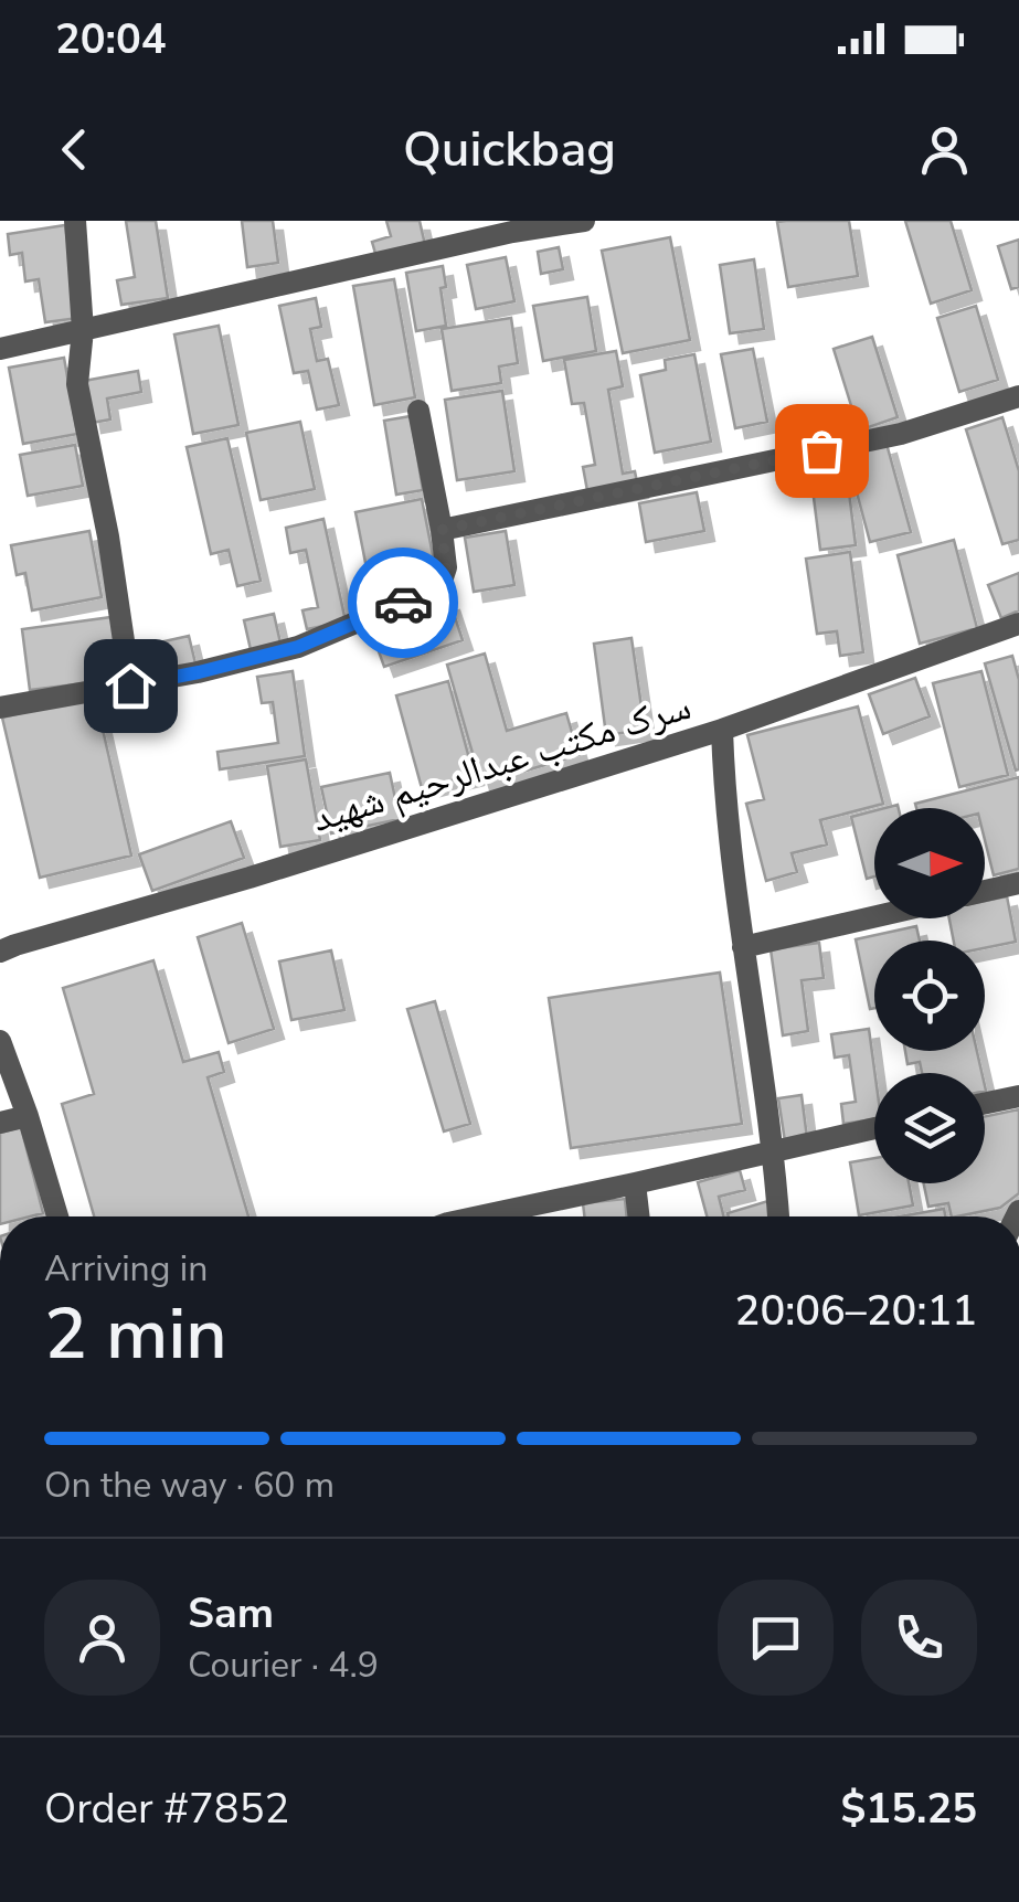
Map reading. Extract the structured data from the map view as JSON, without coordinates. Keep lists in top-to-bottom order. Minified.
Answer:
{"streets":{"street":["سرک مکتب عبدالرحیم شهید"]},"north":"right","page":{"status":"20:04","header":"Quickbag","heading":["2 min","Arriving in","20:06–20:11"],"panel":["Sam","Courier · 4.9","Order #7852","$15.25"],"bar":"On the way · 60 m"}}
